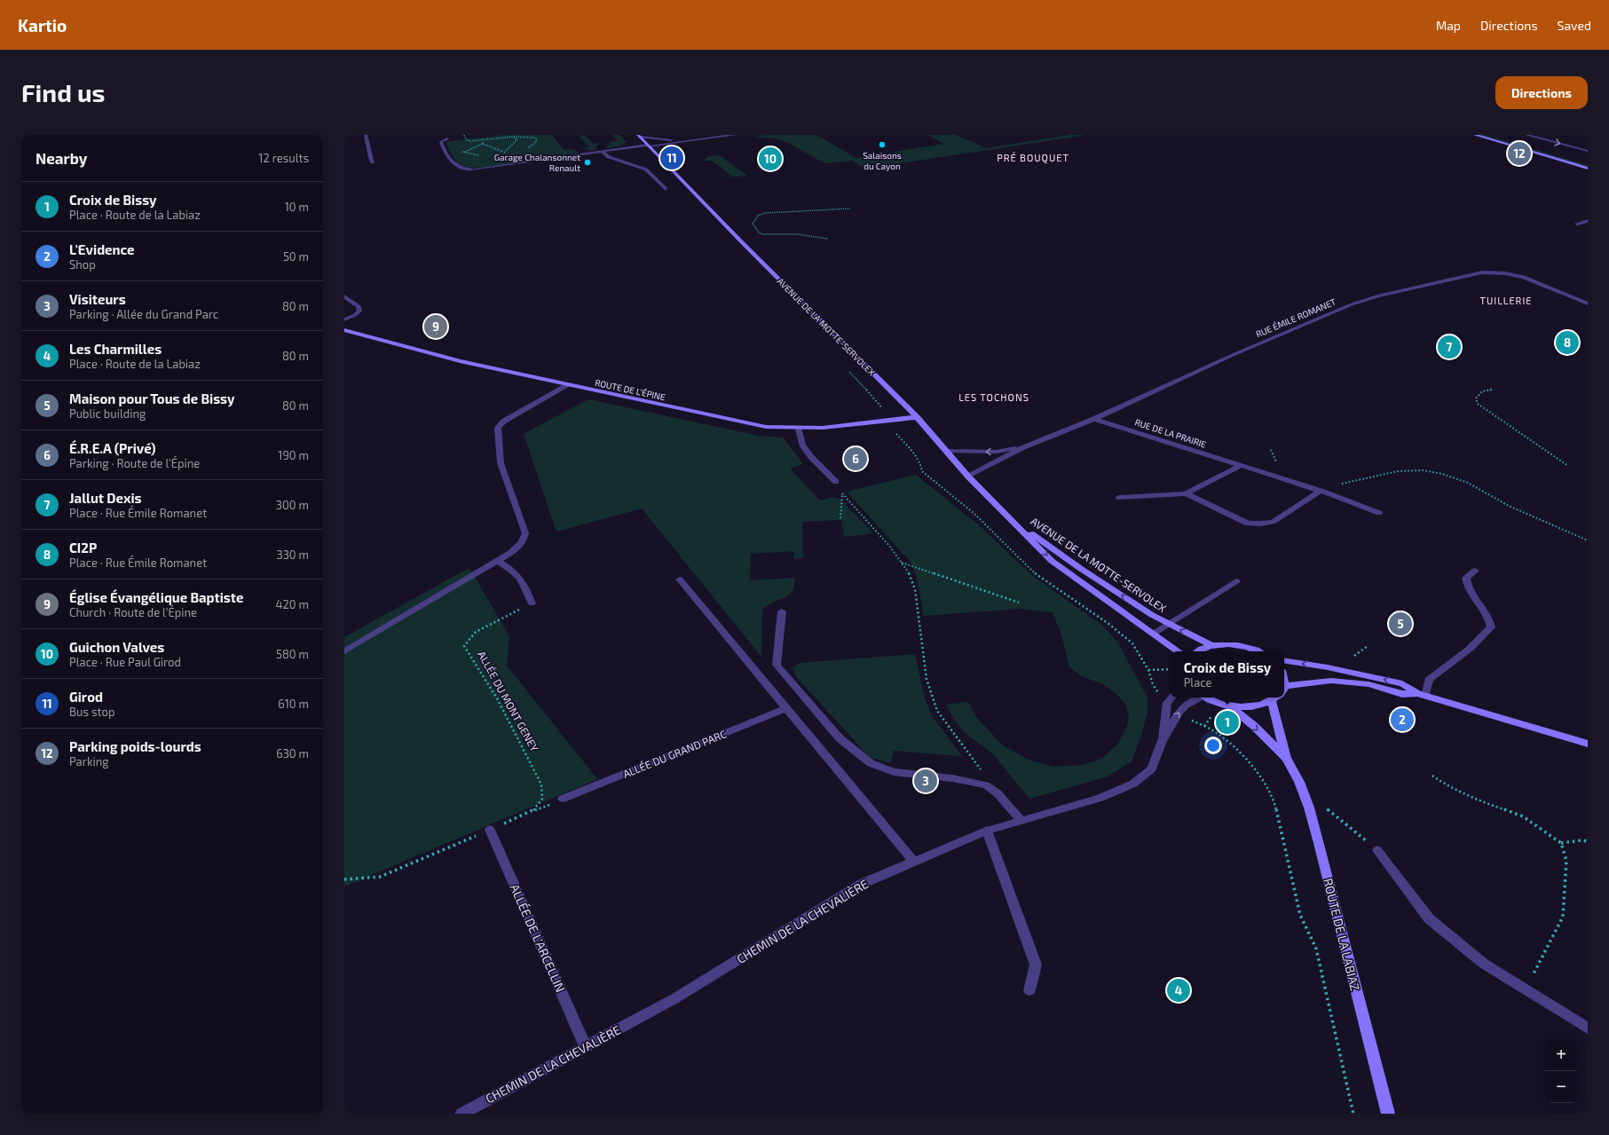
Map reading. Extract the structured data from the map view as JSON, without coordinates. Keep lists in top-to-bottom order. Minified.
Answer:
{"streets":{"main road":["AVENUE DE LA MOTTE-SERVOLEX","ROUTE DE L'ÉPINE","ROUTE DE LA LABIAZ"],"street":["RUE ÉMILE ROMANET","RUE DE LA PRAIRIE","ALLÉE DU GRAND PARC","CHEMIN DE LA CHEVALIÈRE","ALLÉE DE L'ARCELLIN"],"path":["ALLÉE DU MONT GENEY"]},"crossings":[["RUE ÉMILE ROMANET","AVENUE DE LA MOTTE-SERVOLEX"],["RUE ÉMILE ROMANET","RUE DE LA PRAIRIE"],["AVENUE DE LA MOTTE-SERVOLEX","ROUTE DE L'ÉPINE"],["ALLÉE DU MONT GENEY","ALLÉE DE L'ARCELLIN"],["CHEMIN DE LA CHEVALIÈRE","ALLÉE DE L'ARCELLIN"]],"districts":["PRÉ BOUQUET","TUILLERIE","LES TOCHONS"],"places":["Salaisons du Cayon","Garage Chalansonnet Renault"],"page":{"header":"Kartio","nav":["Map","Directions","Saved"],"buttons":"Directions","title":"Find us","heading":["Nearby","12 results"],"pins":["12","11","10","9","8","7","6","5","2","1","3","4"],"list":[{"mark":"1","name":"Croix de Bissy","note":"Place · Route de la Labiaz","value":"10 m"},{"mark":"2","name":"L'Evidence","note":"Shop","value":"50 m"},{"mark":"3","name":"Visiteurs","note":"Parking · Allée du Grand Parc","value":"80 m"},{"mark":"4","name":"Les Charmilles","note":"Place · Route de la Labiaz","value":"80 m"},{"mark":"5","name":"Maison pour Tous de Bissy","note":"Public building","value":"80 m"},{"mark":"6","name":"É.R.E.A (Privé)","note":"Parking · Route de l'Épine","value":"190 m"},{"mark":"7","name":"Jallut Dexis","note":"Place · Rue Émile Romanet","value":"300 m"},{"mark":"8","name":"CI2P","note":"Place · Rue Émile Romanet","value":"330 m"},{"mark":"9","name":"Église Évangélique Baptiste","note":"Church · Route de l'Épine","value":"420 m"},{"mark":"10","name":"Guichon Valves","note":"Place · Rue Paul Girod","value":"580 m"},{"mark":"11","name":"Girod","note":"Bus stop","value":"610 m"},{"mark":"12","name":"Parking poids-lourds","note":"Parking","value":"630 m"}],"popup":["Croix de Bissy","Place"],"map_buttons":["+","−"]}}
